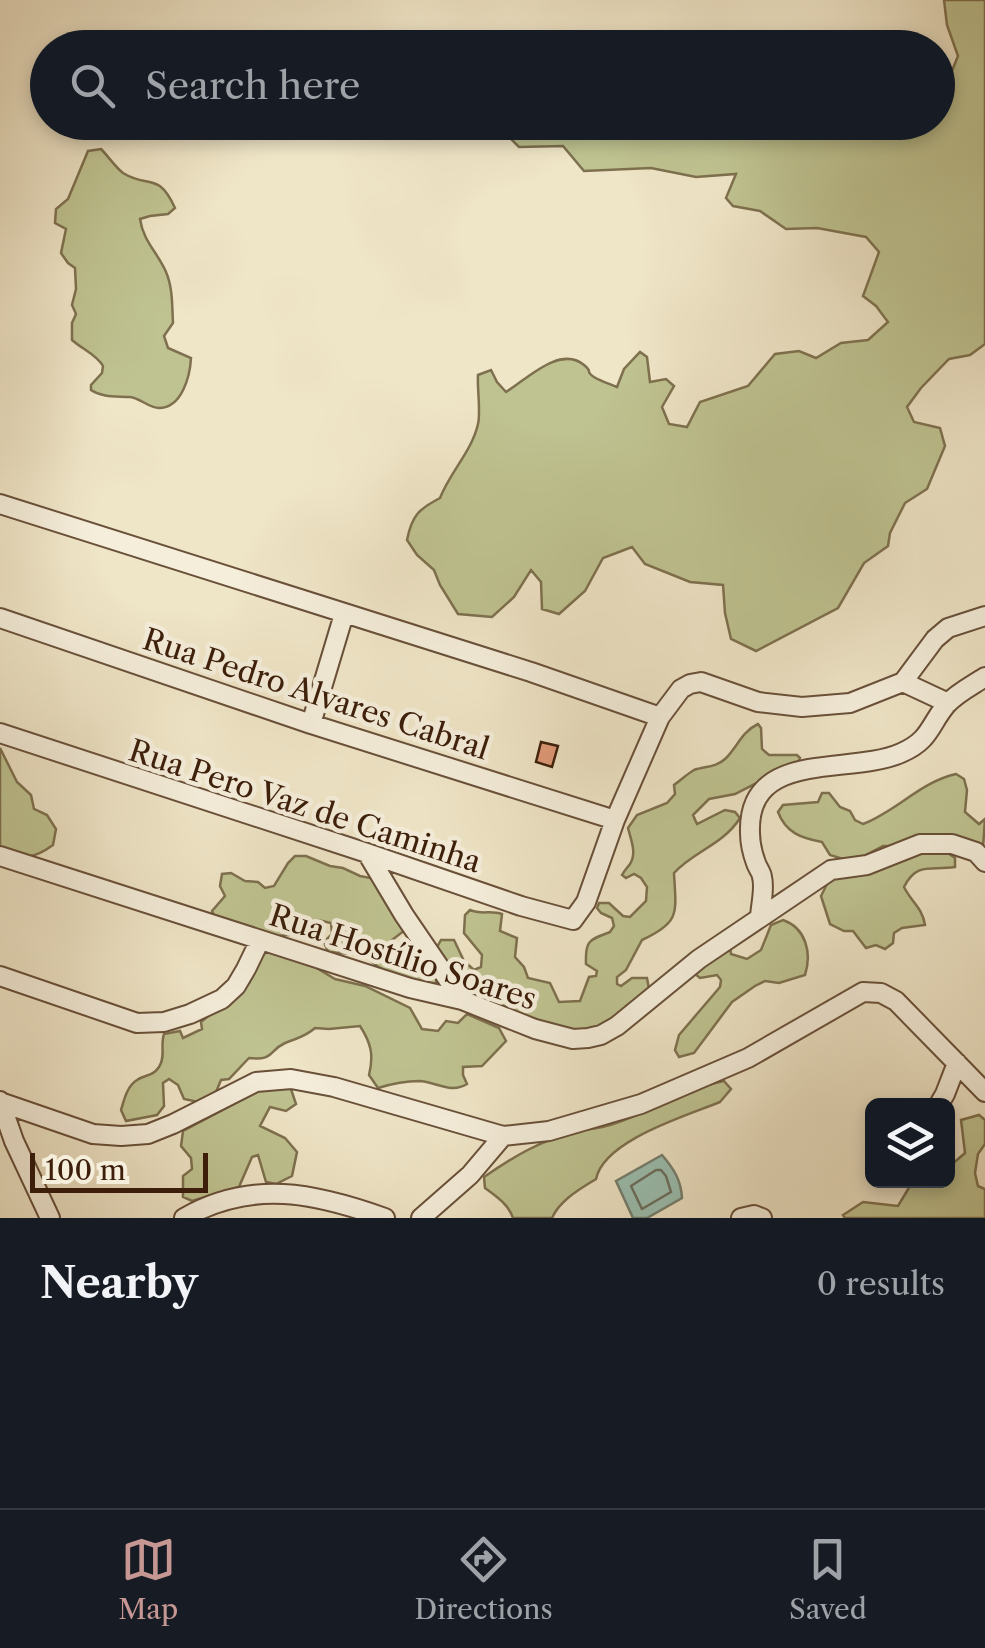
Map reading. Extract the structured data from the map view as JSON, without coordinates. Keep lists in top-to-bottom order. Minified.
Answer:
{"streets":{"street":["Rua Pedro Alvares Cabral","Rua Pero Vaz de Caminha","Rua Hostílio Soares"]},"crossings":[["Rua Pedro Alvares Cabral","Rua Pero Vaz de Caminha"]],"scale_bar":"100 m","page":{"search":"Search here","scale":"100 m","heading":["Nearby","0 results"],"nav":["Map","Directions","Saved"]}}
